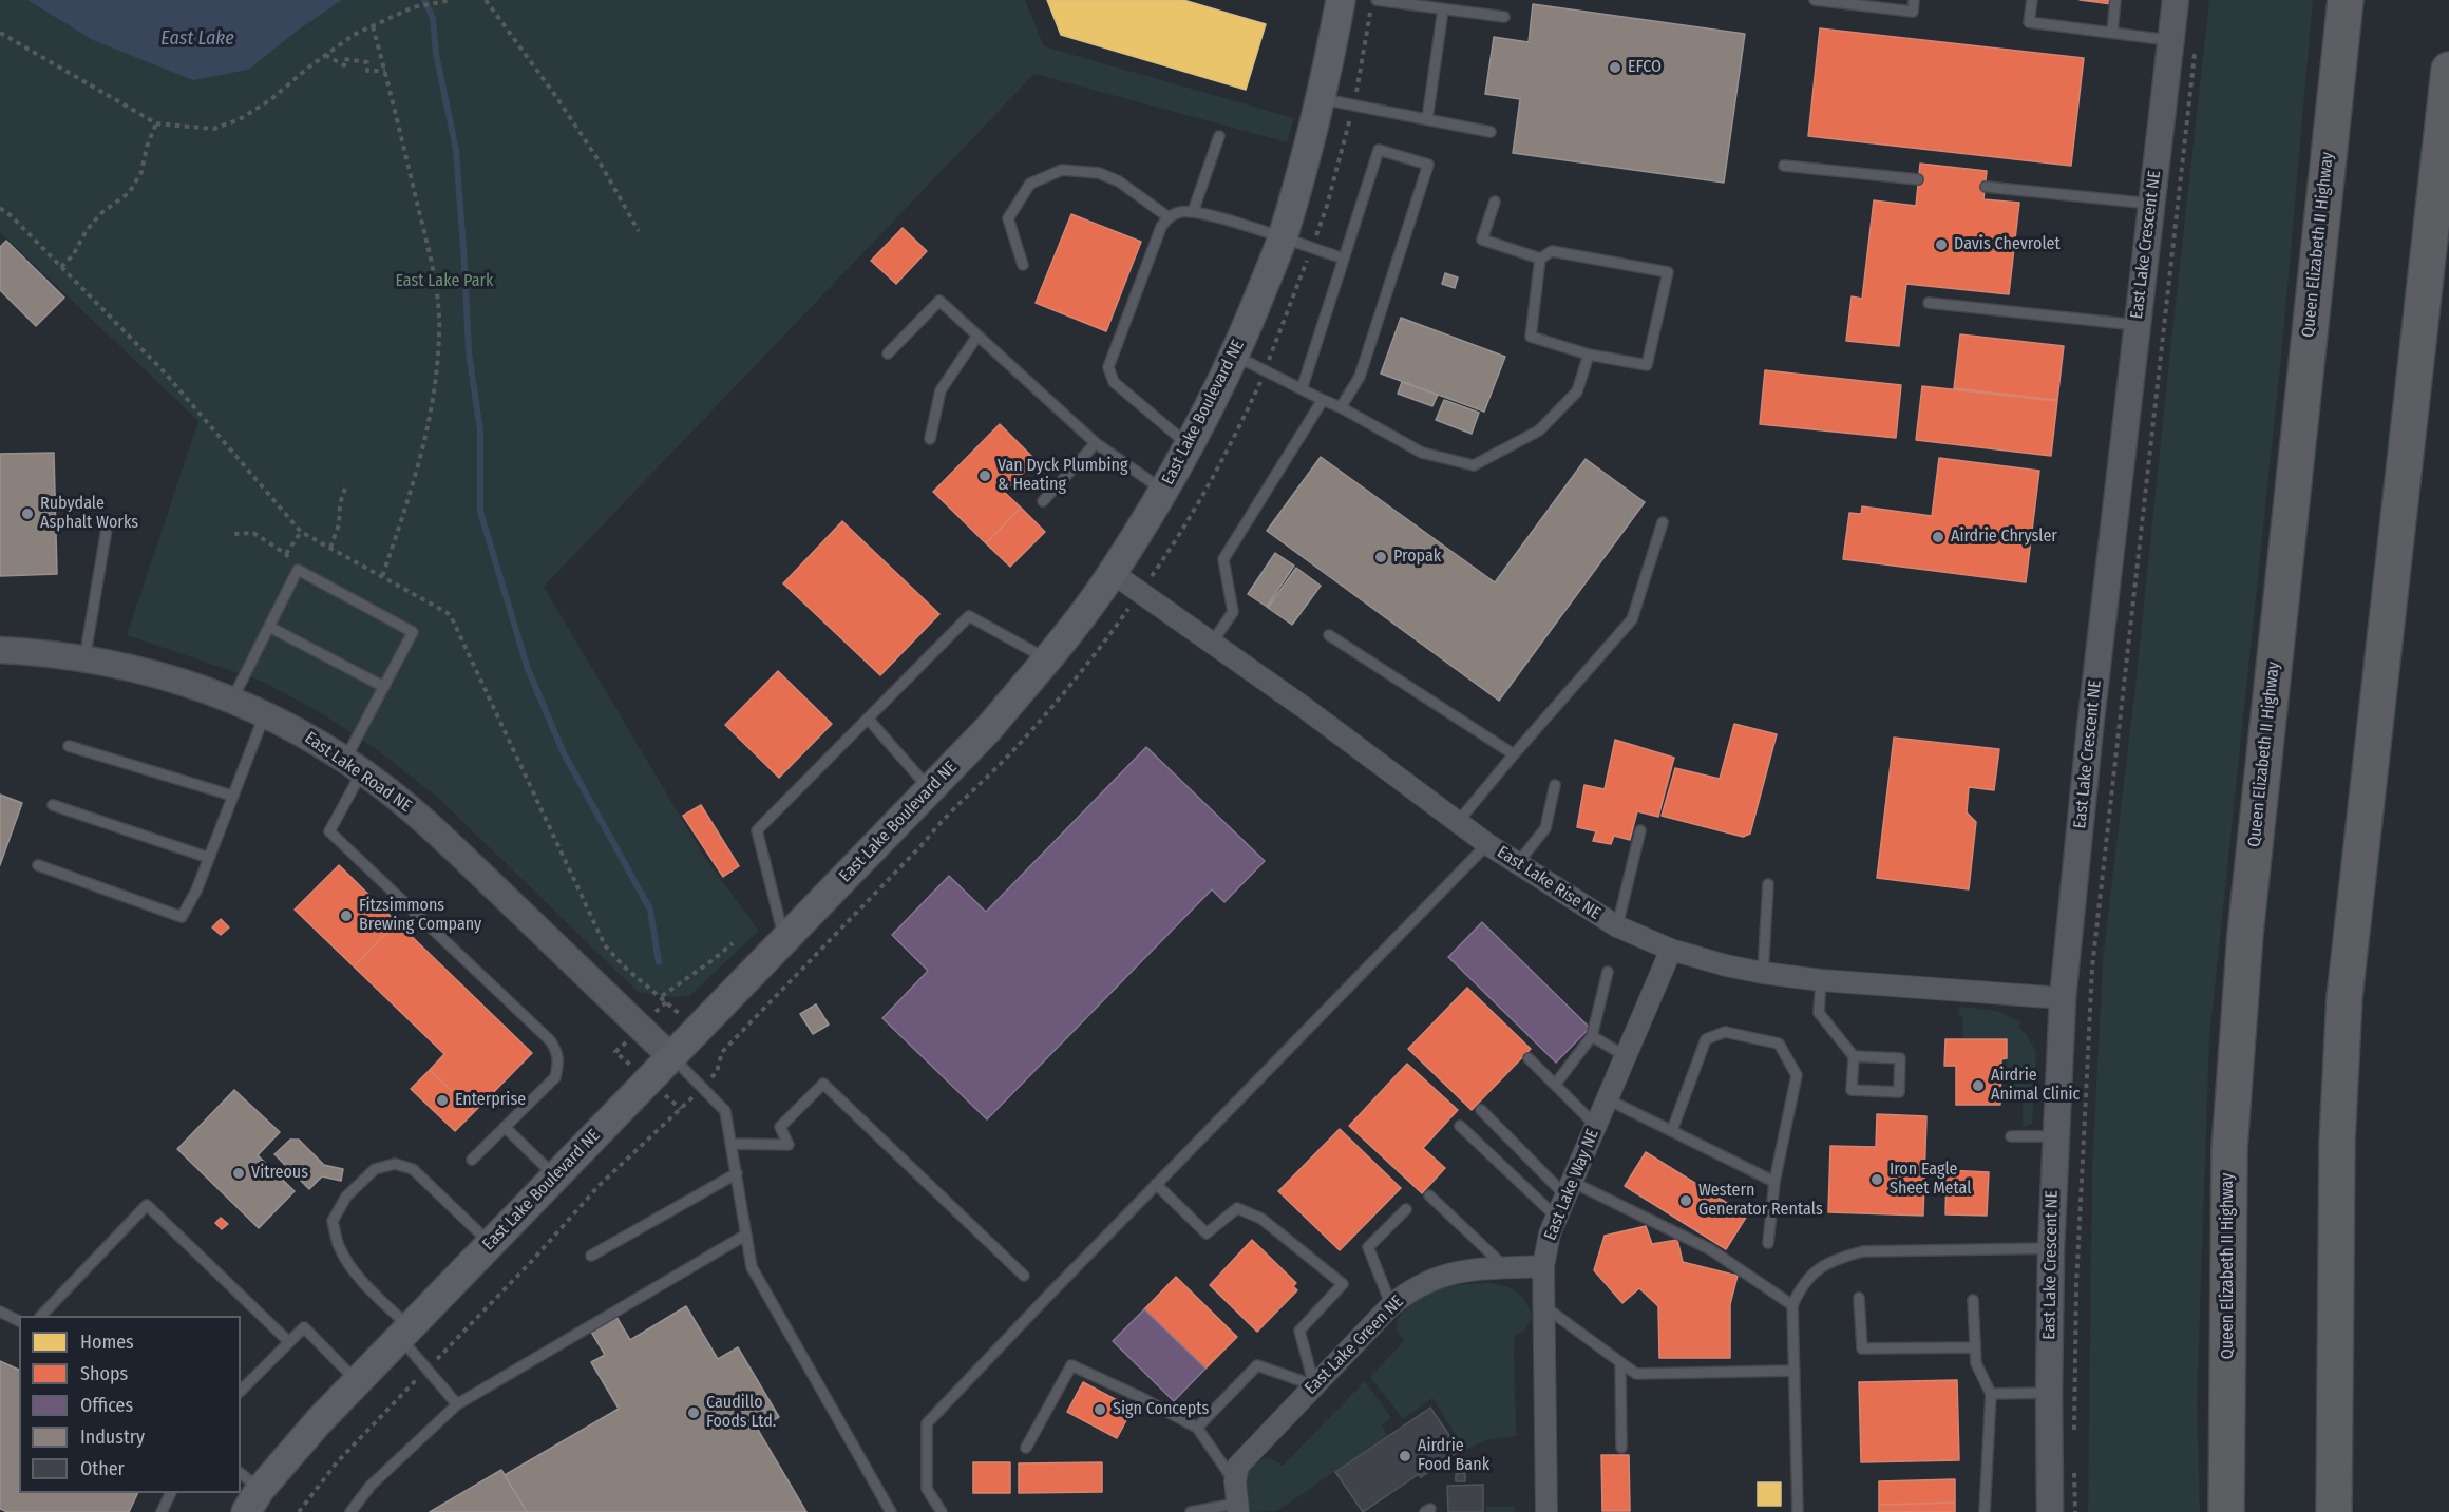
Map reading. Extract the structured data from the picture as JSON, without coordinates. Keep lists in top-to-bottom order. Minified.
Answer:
{"streets":{"highway":["Queen Elizabeth II Highway"],"main road":["East Lake Boulevard NE"],"street":["East Lake Crescent NE","East Lake Road NE","East Lake Rise NE","East Lake Way NE","East Lake Green NE"]},"crossings":[["East Lake Crescent NE","East Lake Rise NE"],["East Lake Boulevard NE","East Lake Road NE"],["East Lake Boulevard NE","East Lake Rise NE"],["East Lake Rise NE","East Lake Way NE"],["East Lake Way NE","East Lake Green NE"]],"water":["East Lake"],"parks":["East Lake Park"],"places":["EFCO","Davis Chevrolet","Van Dyck Plumbing & Heating","Rubydale Asphalt Works","Airdrie Chrysler","Propak","Fitzsimmons Brewing Company","Airdrie Animal Clinic","Enterprise","Vitreous","Iron Eagle Sheet Metal","Western Generator Rentals","Sign Concepts","Caudillo Foods Ltd.","Airdrie Food Bank"],"legend":["Homes","Shops","Offices","Industry","Other"]}
